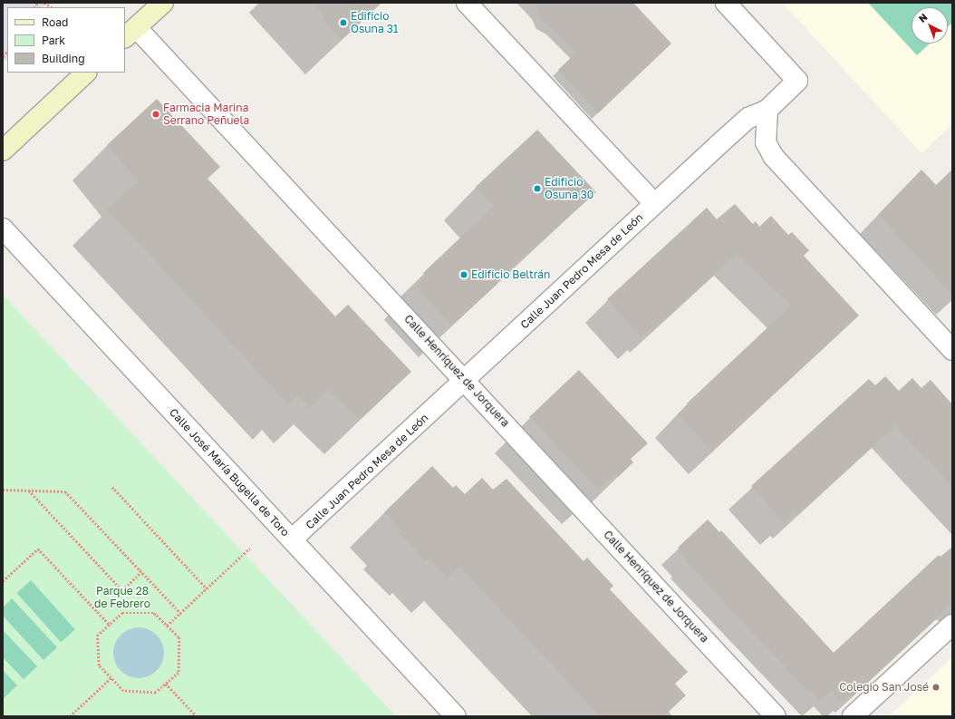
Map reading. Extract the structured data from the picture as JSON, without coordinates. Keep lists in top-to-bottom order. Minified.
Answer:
{"streets":{"street":["Calle Juan Pedro Mesa de León","Calle Henríquez de Jorquera","Calle José María Bugella de Toro"]},"crossings":[["Calle Juan Pedro Mesa de León","Calle Henríquez de Jorquera"],["Calle Juan Pedro Mesa de León","Calle José María Bugella de Toro"]],"parks":["Parque 28 de Febrero"],"places":["Edificio Osuna 31","Farmacia Marina Serrano Peñuela","Edificio Osuna 30","Edificio Beltrán","Colegio San José"],"legend":["Road","Park","Building"],"north":"top left"}
